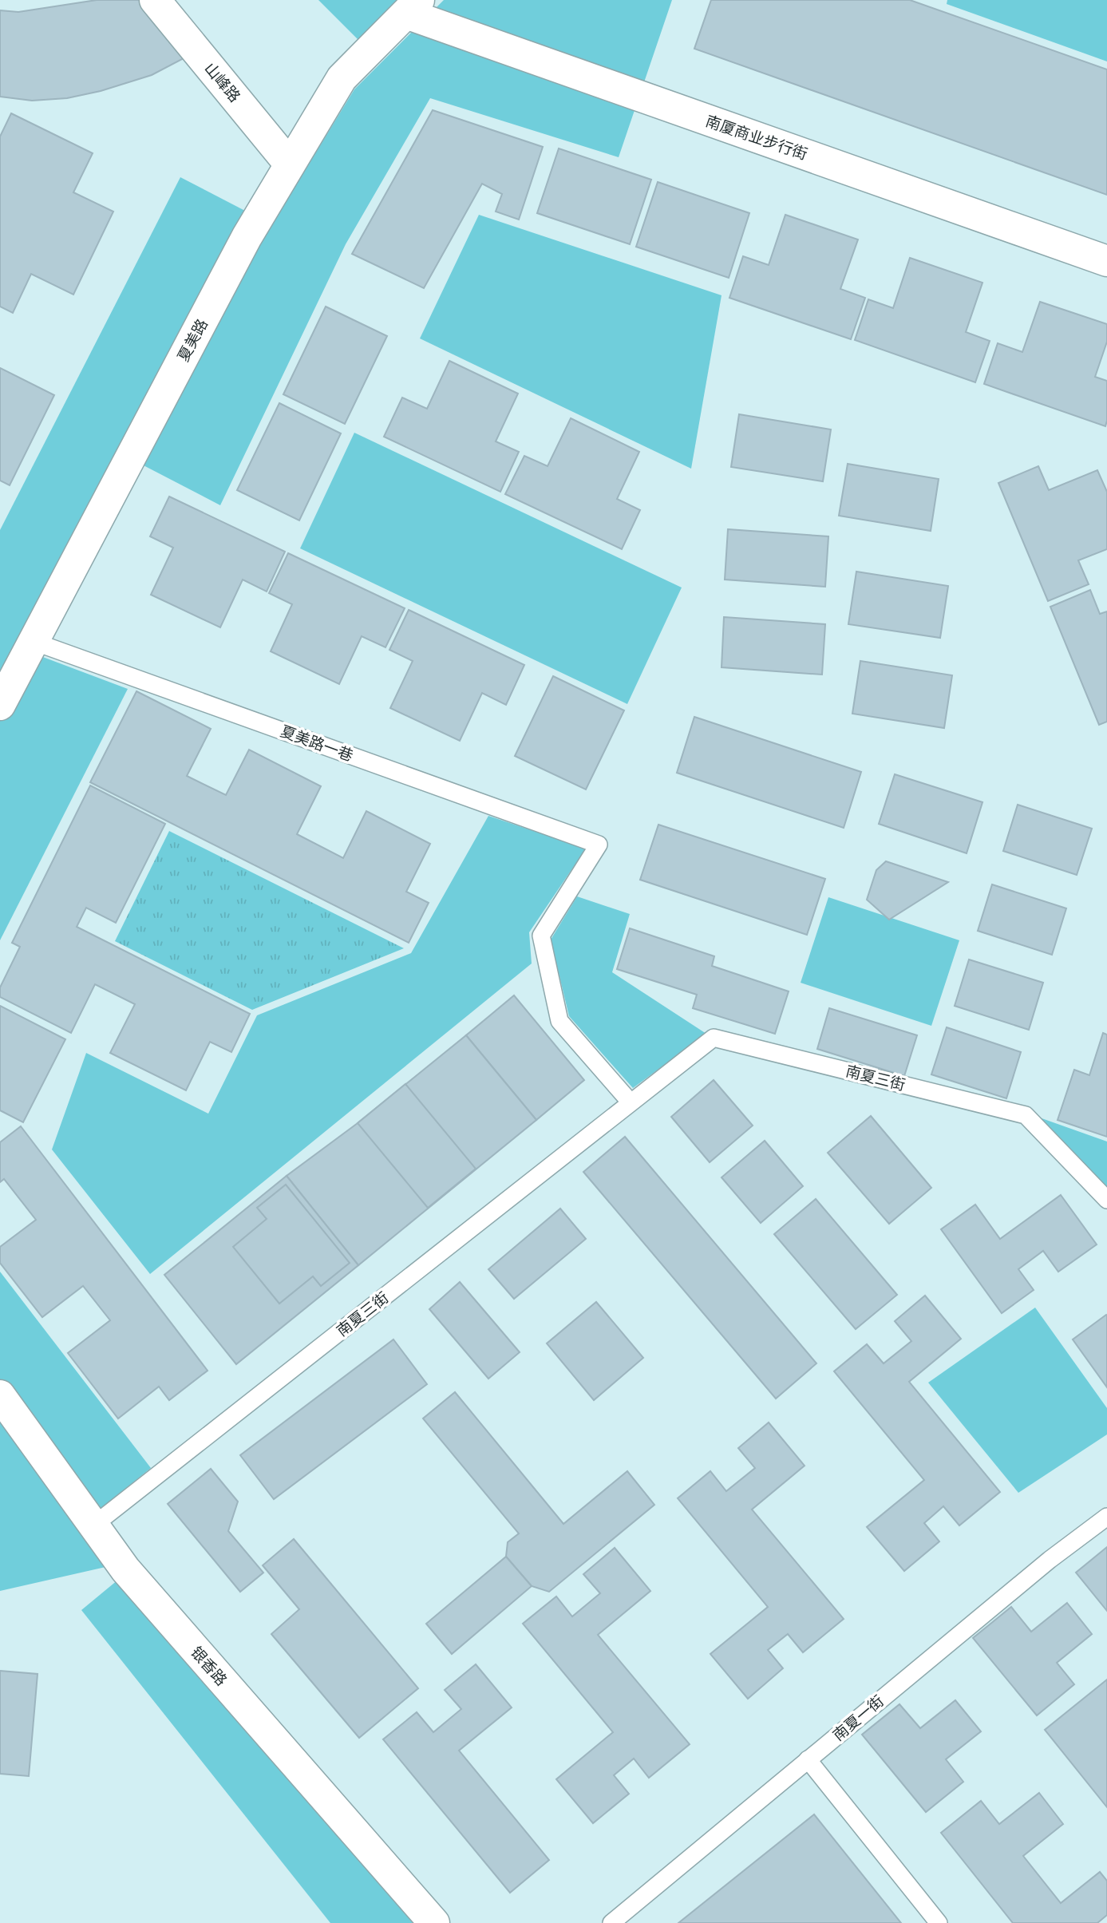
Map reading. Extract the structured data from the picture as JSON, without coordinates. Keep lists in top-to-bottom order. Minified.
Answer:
{"streets":{"street":["山峰路","南厦商业步行街","夏美路","银香路"],"lane":["夏美路一巷","南夏三街","南夏一街"]},"crossings":[["山峰路","夏美路"],["南厦商业步行街","夏美路"],["夏美路","夏美路一巷"],["夏美路一巷","南夏三街"],["南夏三街","银香路"]]}
